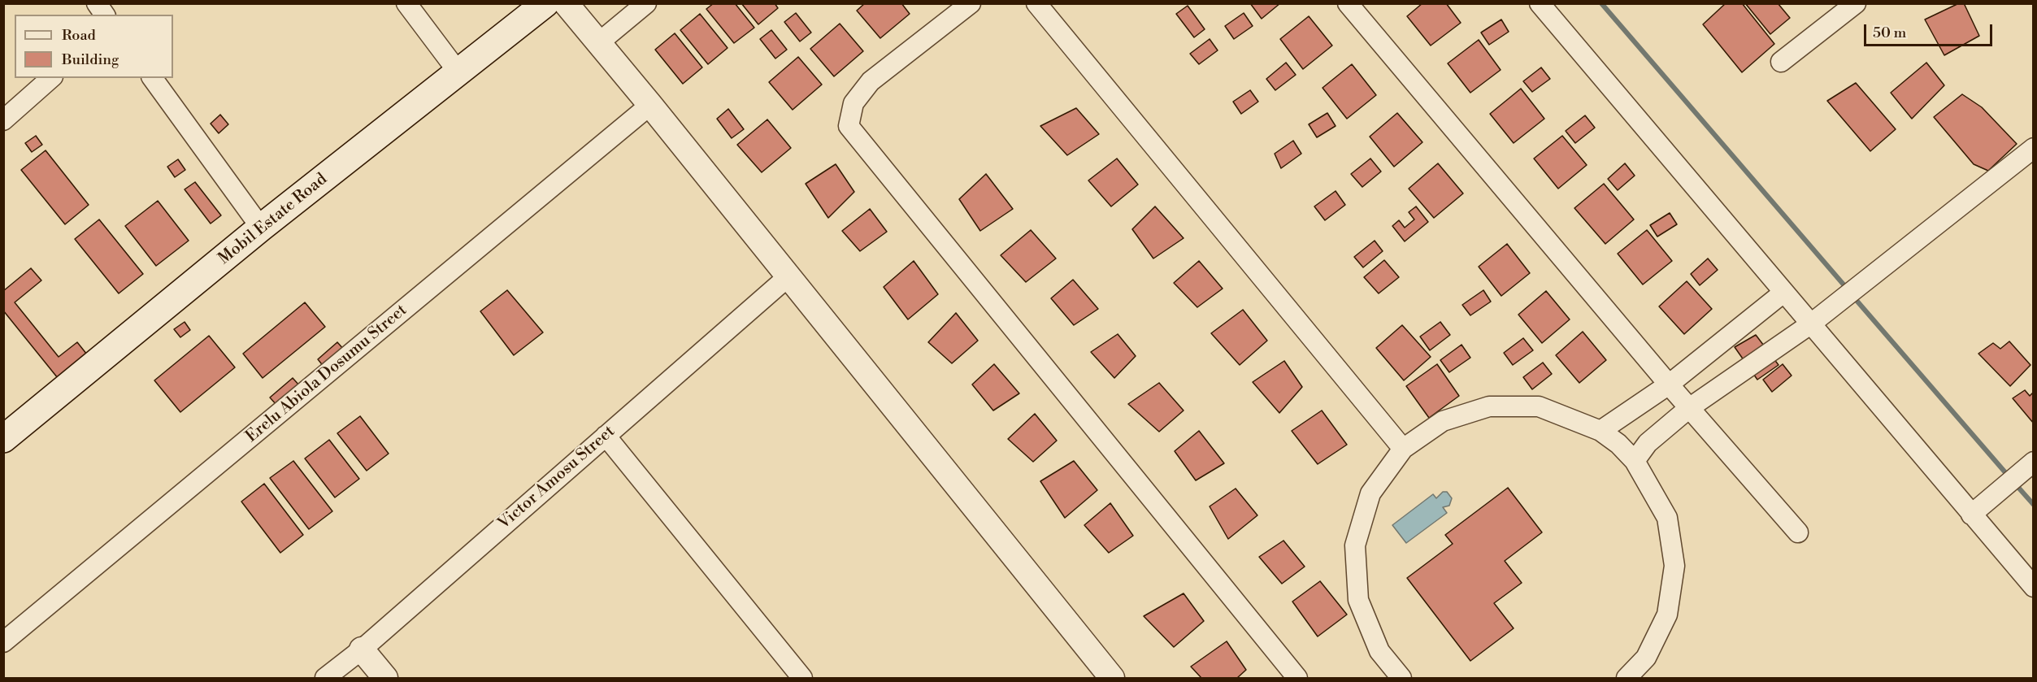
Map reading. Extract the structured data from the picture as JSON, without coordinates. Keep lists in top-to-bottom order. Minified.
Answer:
{"streets":{"main road":["Mobil Estate Road"],"street":["Erelu Abiola Dosumu Street","Victor Amosu Street"]},"legend":["Road","Building"],"scale_bar":"50 m"}
